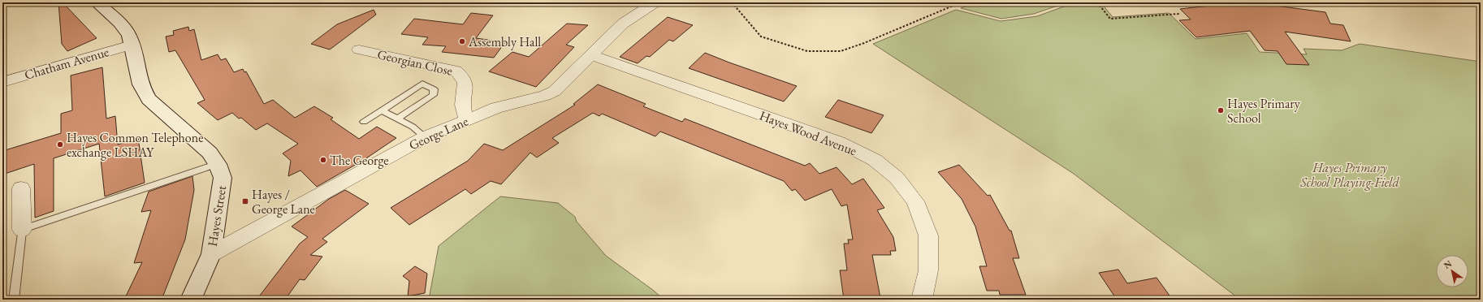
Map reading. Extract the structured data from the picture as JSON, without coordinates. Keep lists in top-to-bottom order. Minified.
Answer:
{"streets":{"main road":["Hayes Street"],"street":["Georgian Close","Chatham Avenue","George Lane","Hayes Wood Avenue"]},"crossings":[["Georgian Close","George Lane"],["Chatham Avenue","Hayes Street"],["George Lane","Hayes Wood Avenue"],["George Lane","Hayes Street"]],"parks":["Hayes Primary School Playing-Field"],"places":{"other":["Assembly Hall","Hayes Primary School","Hayes Common Telephone exchange LSHAY","The George"],"transit":["Hayes / George Lane"]},"north":"top left"}
